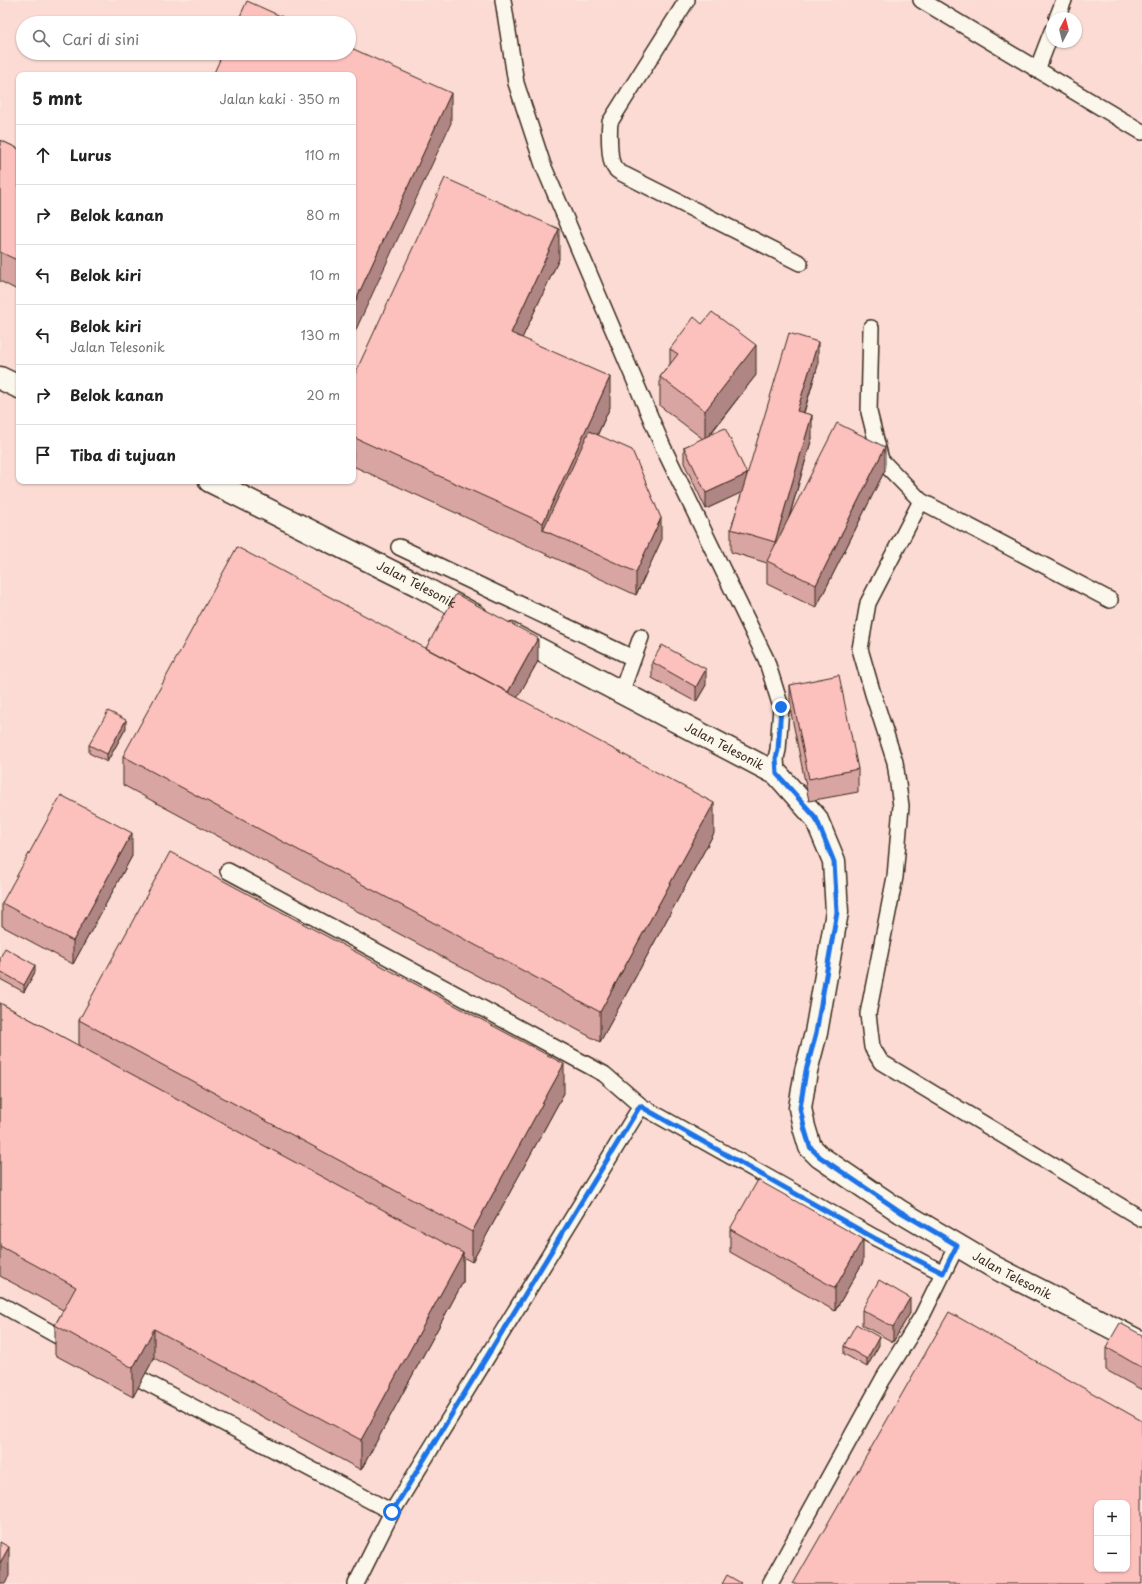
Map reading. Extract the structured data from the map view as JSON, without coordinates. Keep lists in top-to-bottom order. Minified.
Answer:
{"streets":{"street":["Jalan Telesonik"]},"north":"top","page":{"search":"Cari di sini","heading":["5 mnt","Jalan kaki · 350 m"],"list":[["Lurus","110 m"],["Belok kanan","80 m"],["Belok kiri","10 m"],["Belok kiri","Jalan Telesonik","130 m"],["Belok kanan","20 m"],"Tiba di tujuan"],"map_buttons":["+","−"]}}
